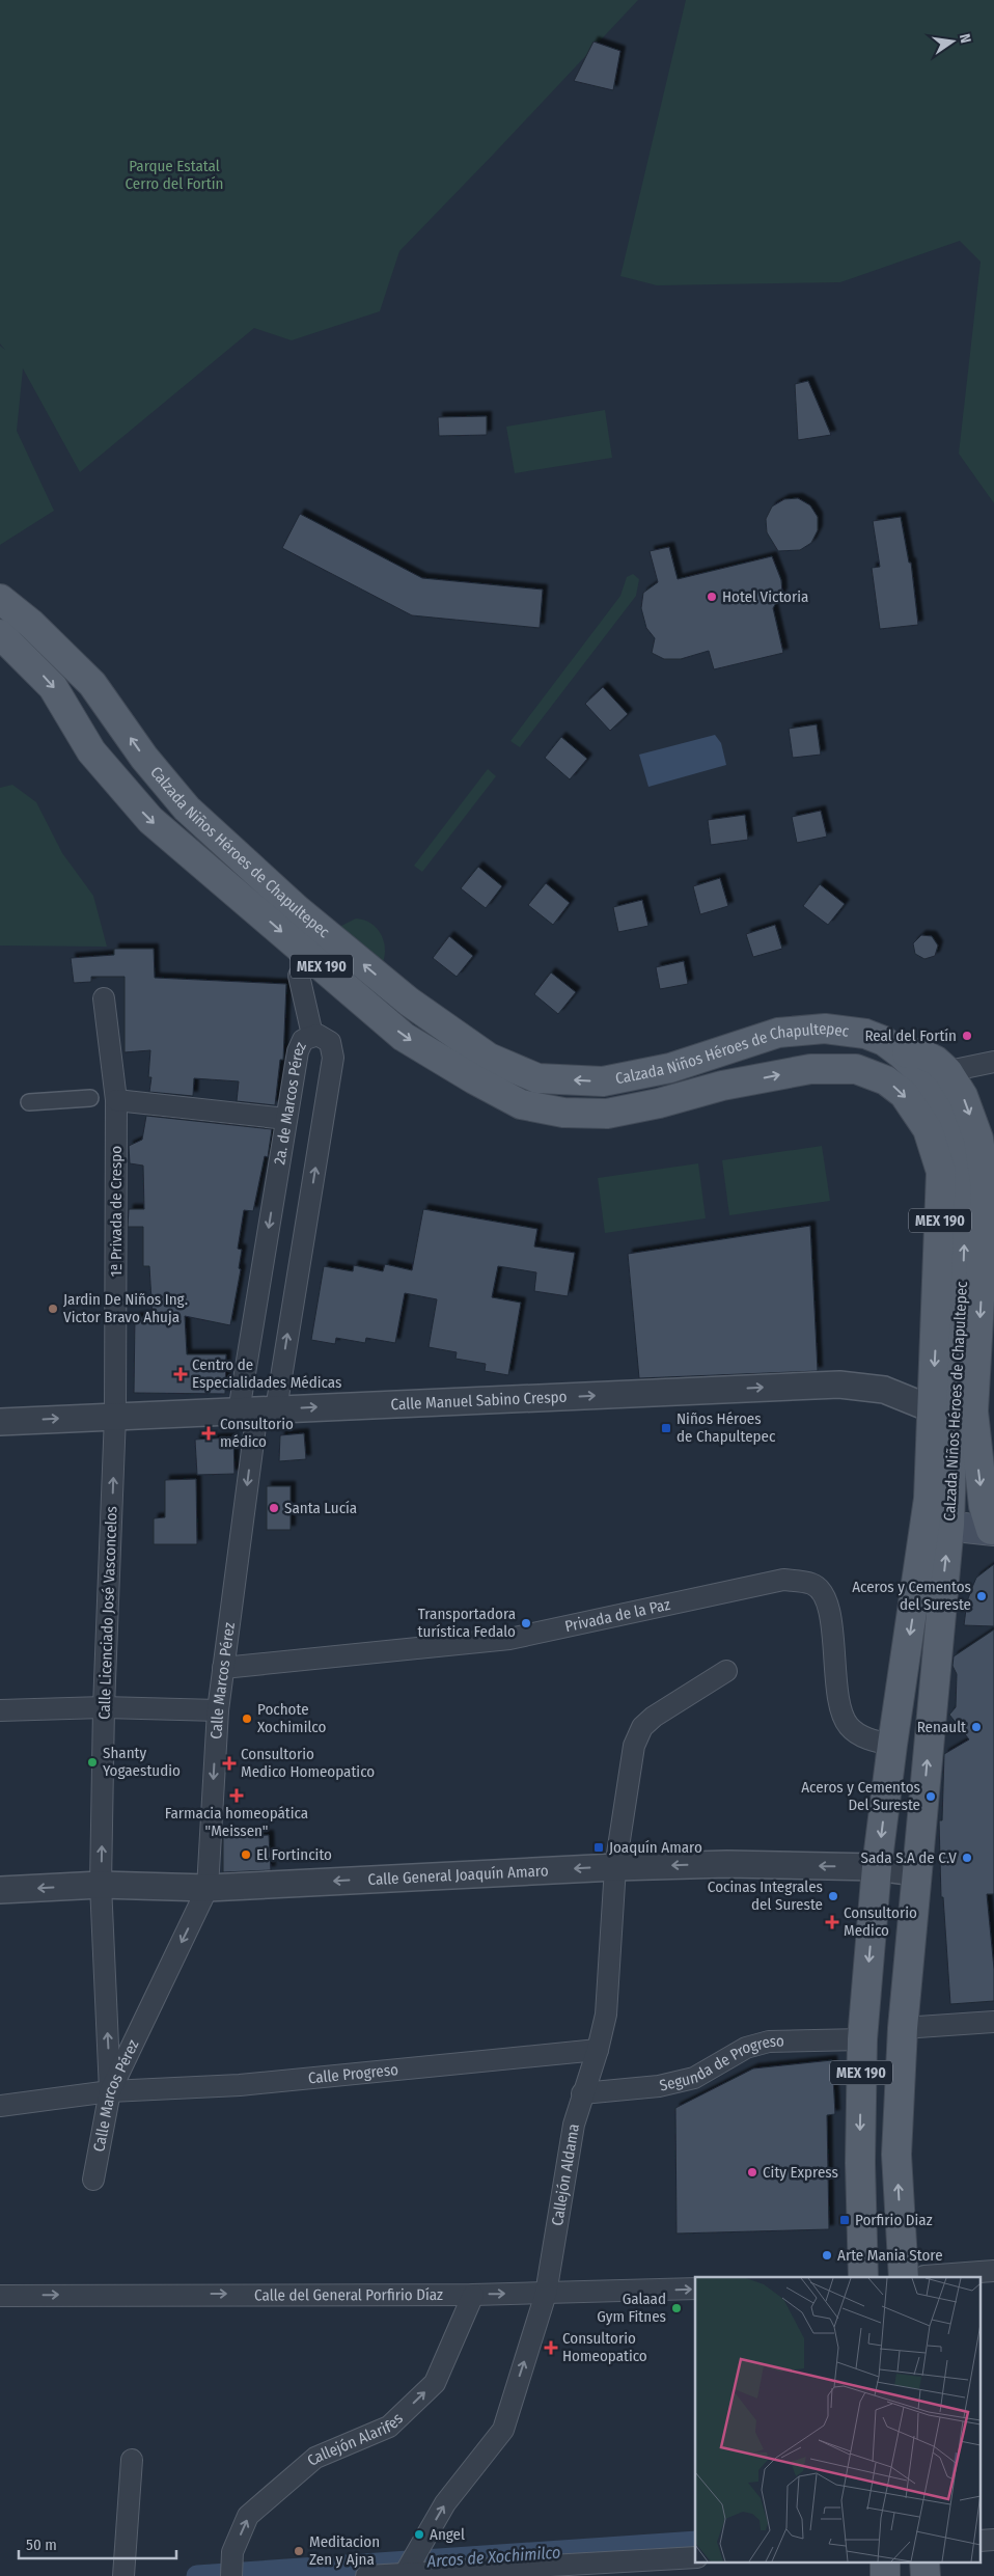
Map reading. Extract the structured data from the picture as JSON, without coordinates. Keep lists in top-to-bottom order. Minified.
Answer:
{"streets":{"main road":["Calzada Niños Héroes de Chapultepec","MEX 190"],"street":["2a. de Marcos Pérez","1ª Privada de Crespo","Calle Manuel Sabino Crespo","Calle Licenciado José Vasconcelos","Privada de la Paz","Calle Marcos Pérez","Calle General Joaquín Amaro","Segunda de Progreso","Calle Progreso","Callejón Aldama","Calle del General Porfirio Díaz","Callejón Alarifes"]},"crossings":[["Calzada Niños Héroes de Chapultepec","Calle Manuel Sabino Crespo"],["Calzada Niños Héroes de Chapultepec","Privada de la Paz"],["Calzada Niños Héroes de Chapultepec","Calle General Joaquín Amaro"],["Calzada Niños Héroes de Chapultepec","Segunda de Progreso"],["2a. de Marcos Pérez","Calle Manuel Sabino Crespo"],["2a. de Marcos Pérez","Calle Marcos Pérez"],["1ª Privada de Crespo","Calle Manuel Sabino Crespo"],["1ª Privada de Crespo","Calle Licenciado José Vasconcelos"],["Calle Manuel Sabino Crespo","Calle Licenciado José Vasconcelos"],["Calle Manuel Sabino Crespo","Calle Marcos Pérez"],["Calle Licenciado José Vasconcelos","Calle Marcos Pérez"],["Calle Licenciado José Vasconcelos","Calle General Joaquín Amaro"],["Calle Licenciado José Vasconcelos","Calle Progreso"],["Privada de la Paz","Calle Marcos Pérez"],["Calle Marcos Pérez","Calle General Joaquín Amaro"],["Calle Marcos Pérez","Calle Progreso"],["Calle General Joaquín Amaro","Callejón Aldama"],["Segunda de Progreso","Callejón Aldama"],["Calle Progreso","Callejón Aldama"],["Callejón Aldama","Calle del General Porfirio Díaz"],["Calle del General Porfirio Díaz","Callejón Alarifes"]],"one_way":["Calle Manuel Sabino Crespo","Calle Licenciado José Vasconcelos","Calle Marcos Pérez","Calle General Joaquín Amaro","Calle del General Porfirio Díaz","Callejón Alarifes"],"water":["Arcos de Xochimilco"],"parks":["Parque Estatal Cerro del Fortín"],"places":{"other":["Hotel Victoria","Real del Fortín","Jardin De Niños Ing. Victor Bravo Ahuja","Santa Lucía","Aceros y Cementos del Sureste","Transportadora turística Fedalo","Pochote Xochimilco","Renault","Shanty Yogaestudio","Aceros y Cementos Del Sureste","El Fortincito","Sada S.A de C.V","Cocinas Integrales del Sureste","City Express","Arte Mania Store","Galaad Gym Fitnes","Angel","Meditacion Zen y Ajna"],"health":["Centro de Especialidades Médicas","Consultorio médico","Consultorio Medico Homeopatico","Farmacia homeopática \"Meissen\"","Consultorio Medico","Consultorio Homeopatico"],"transit":["Niños Héroes de Chapultepec","Joaquín Amaro","Porfirio Diaz"]},"scale_bar":"50 m","north":"right"}
